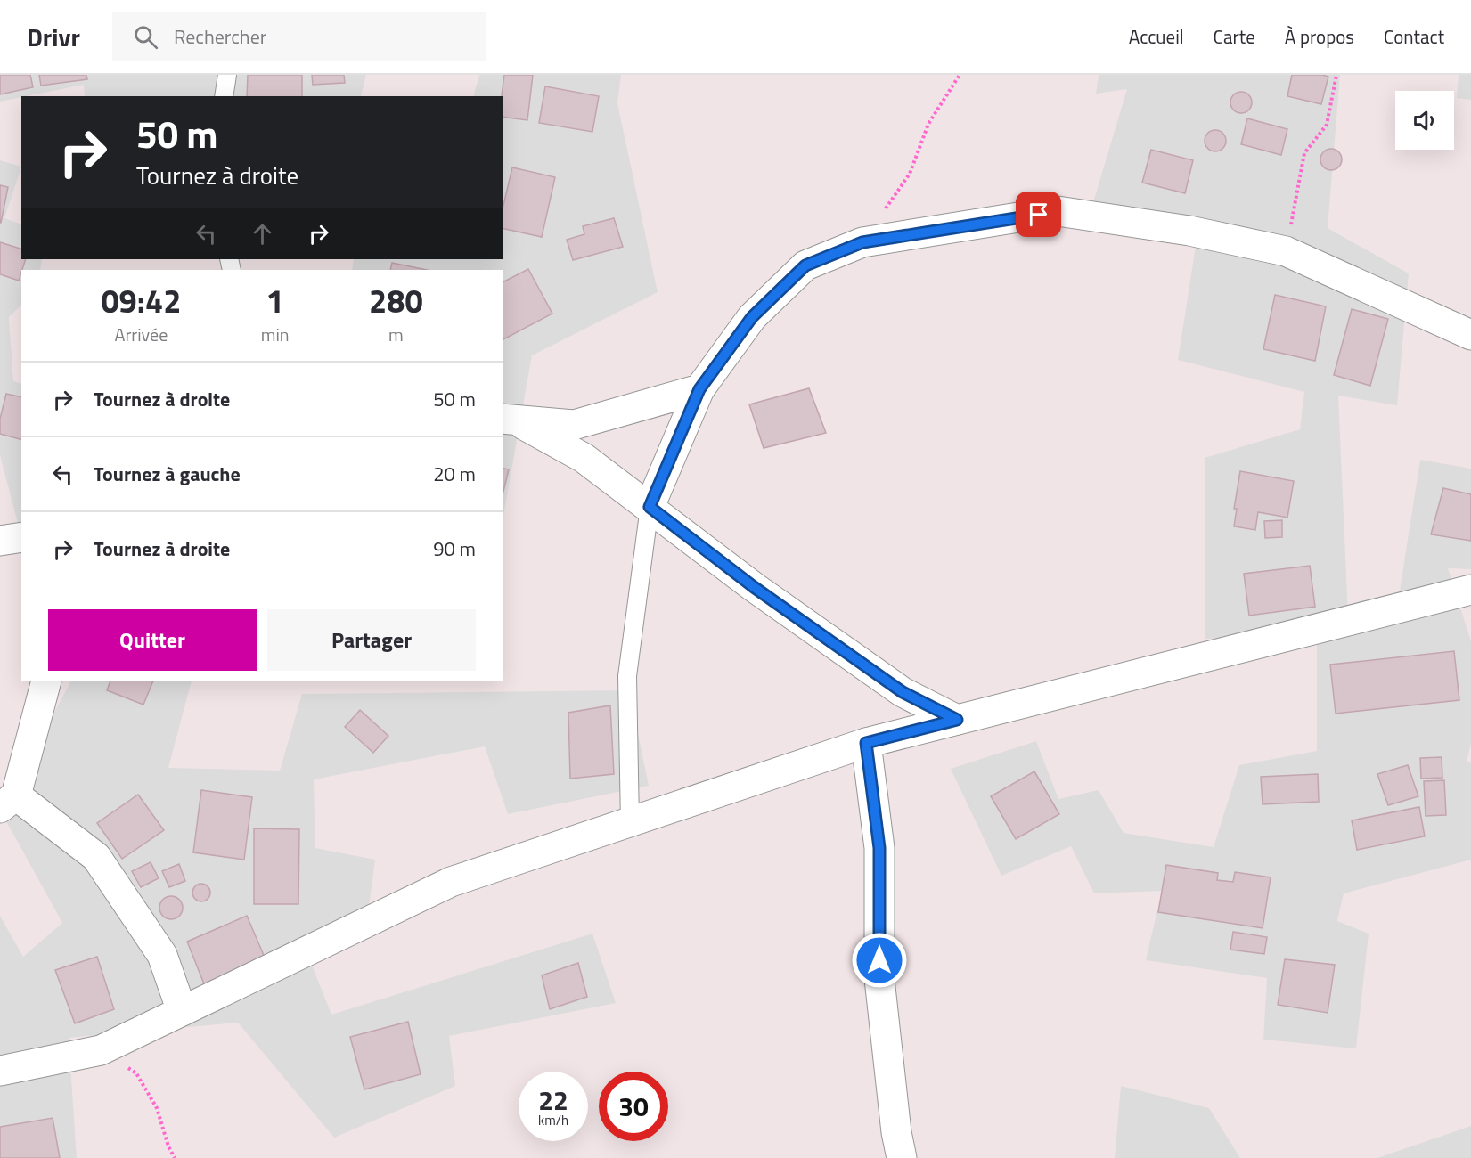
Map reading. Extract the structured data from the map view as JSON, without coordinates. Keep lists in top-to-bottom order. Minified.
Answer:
{"page":{"header":"Drivr","search":"Rechercher","nav":["Accueil","Carte","À propos","Contact"],"turn":["50 m","Tournez à droite"],"eta":["09:42","Arrivée","1","min","280","m"],"list":[{"name":"Tournez à droite","value":"50 m"},{"name":"Tournez à gauche","value":"20 m"},{"name":"Tournez à droite","value":"90 m"}],"buttons":["Quitter","Partager"],"speed":"22 km/h","limit":"30"}}
